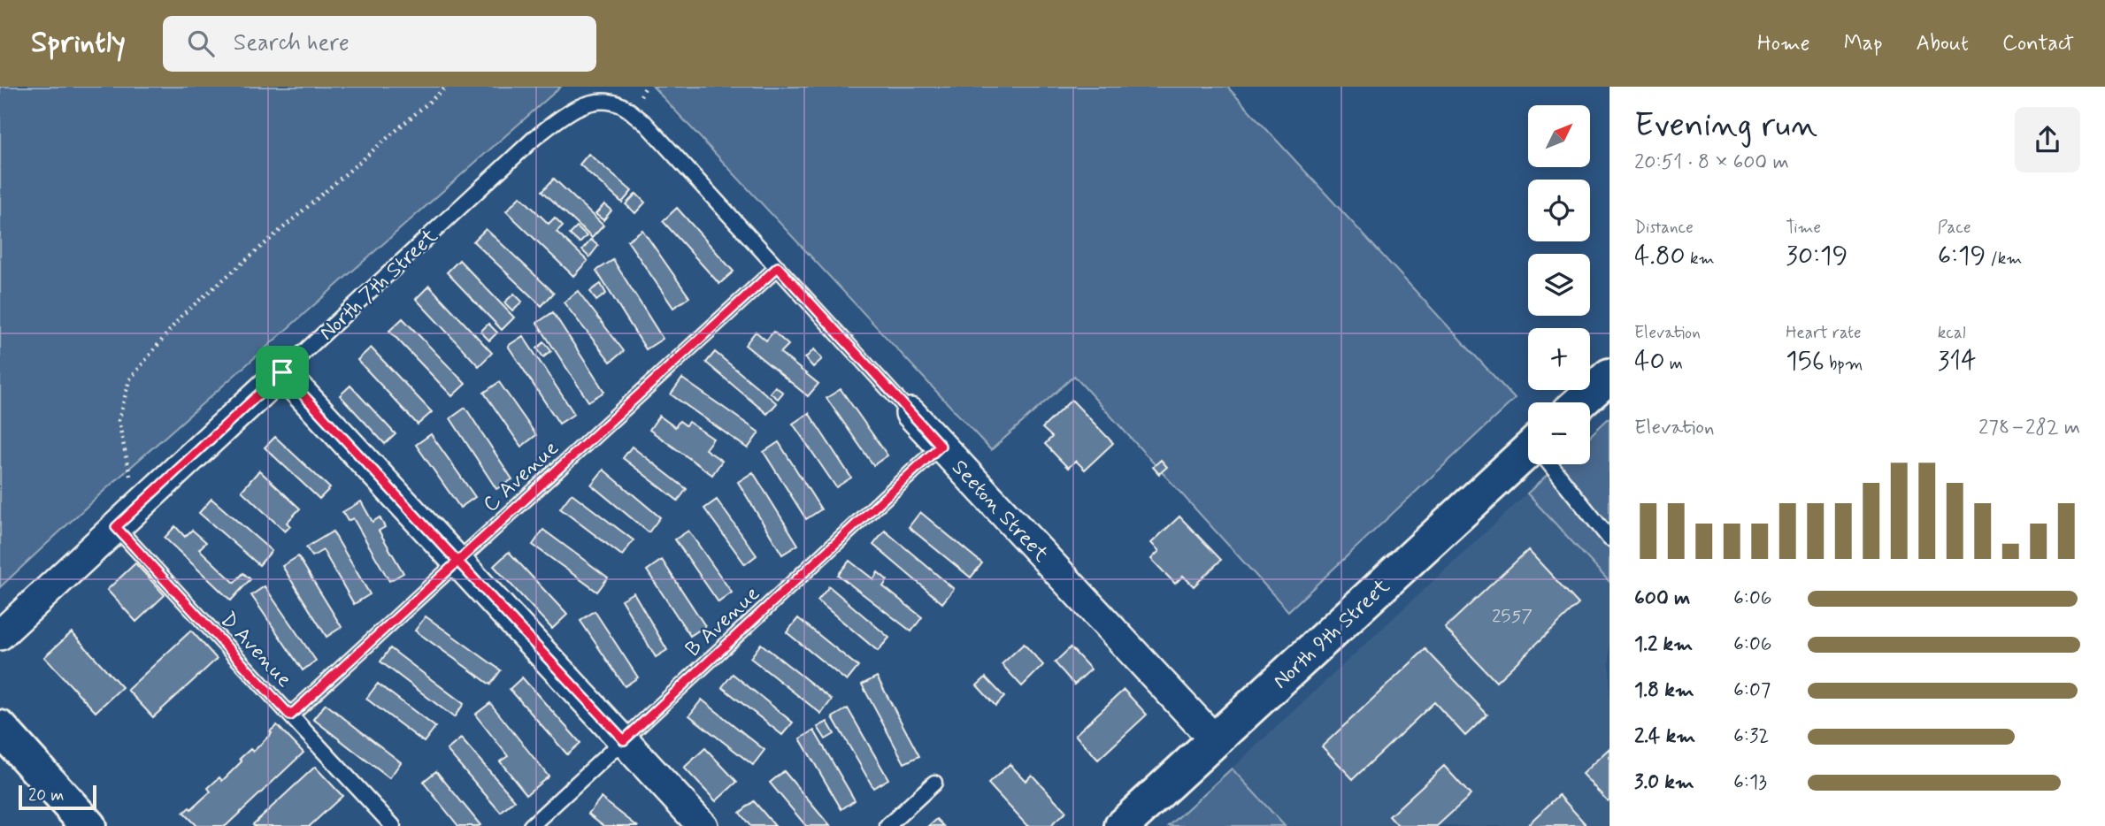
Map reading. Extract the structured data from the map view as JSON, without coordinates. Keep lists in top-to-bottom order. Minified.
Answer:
{"streets":{"street":["North 7th Street","Seeton Street","North 9th Street"],"lane":["C Avenue","B Avenue","D Avenue"]},"crossings":[["North 7th Street","Seeton Street"],["North 7th Street","D Avenue"],["C Avenue","Seeton Street"],["C Avenue","D Avenue"],["Seeton Street","B Avenue"],["Seeton Street","North 9th Street"]],"house_numbers":["2557"],"scale_bar":"20 m","north":"top right","page":{"header":"Sprintly","search":"Search here","nav":["Home","Map","About","Contact"],"heading":["Evening run","20:51 · 8 × 600 m"],"map_buttons":["+","−"],"stats":[["Distance","4.80 km"],["Time","30:19"],["Pace","6:19 /km"],["Elevation","40 m"],["Heart rate","156 bpm"],["kcal","314"]],"chart":["Elevation","278–282 m"],"list":[{"name":"600 m","note":"6:06"},{"name":"1.2 km","note":"6:06"},{"name":"1.8 km","note":"6:07"},{"name":"2.4 km","note":"6:32"},{"name":"3.0 km","note":"6:13"}],"scale":"20 m"}}
